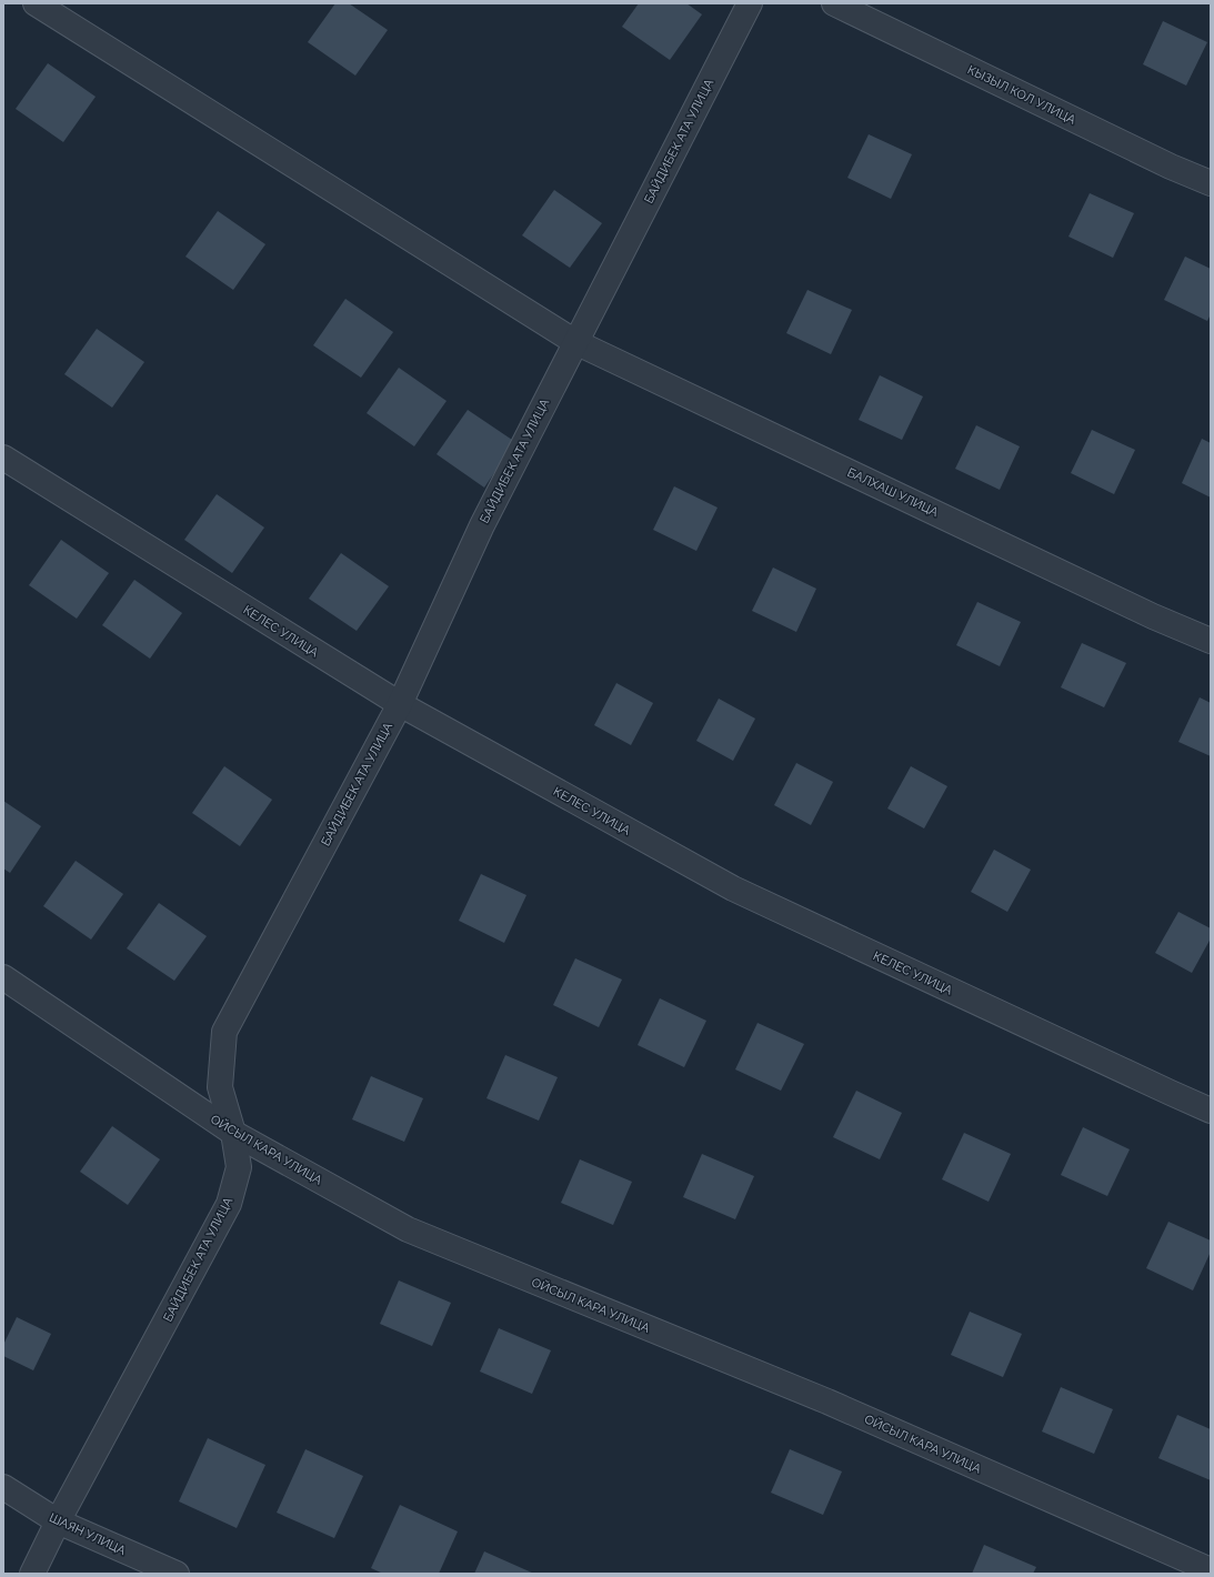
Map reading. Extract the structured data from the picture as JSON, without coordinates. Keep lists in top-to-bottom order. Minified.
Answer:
{"streets":{"street":["КЫЗЫЛ КОЛ УЛИЦА","БАЙДИБЕК АТА УЛИЦА","БАЛХАШ УЛИЦА","КЕЛЕС УЛИЦА","ОЙСЫЛ КАРА УЛИЦА","ШАЯН УЛИЦА"]},"crossings":[["БАЙДИБЕК АТА УЛИЦА","БАЛХАШ УЛИЦА"],["БАЙДИБЕК АТА УЛИЦА","КЕЛЕС УЛИЦА"],["БАЙДИБЕК АТА УЛИЦА","ОЙСЫЛ КАРА УЛИЦА"],["БАЙДИБЕК АТА УЛИЦА","ШАЯН УЛИЦА"]]}
